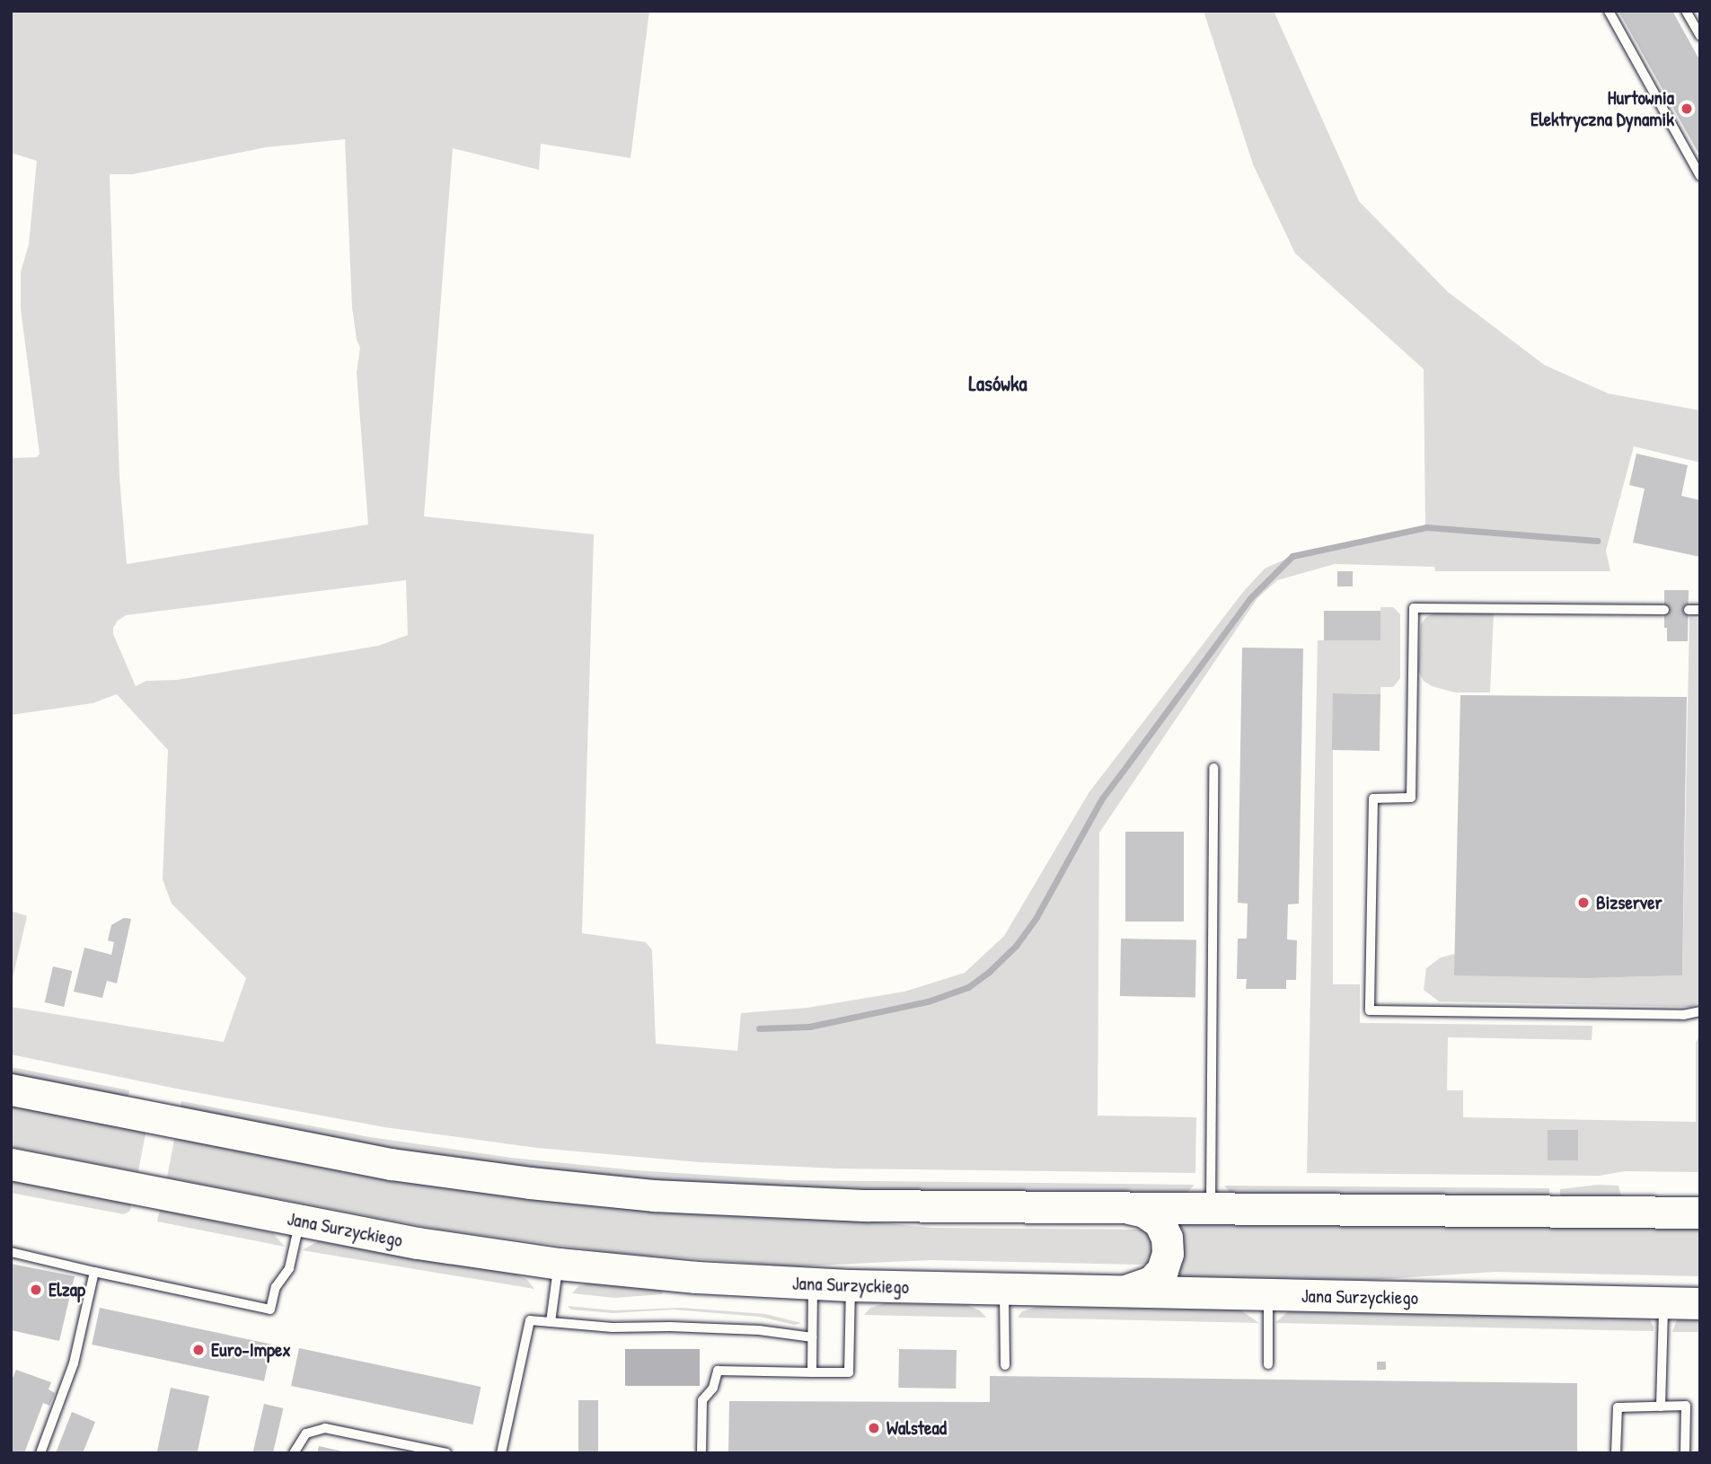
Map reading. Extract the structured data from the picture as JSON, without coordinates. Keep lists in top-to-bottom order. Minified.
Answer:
{"streets":{"main road":["Jana Surzyckiego"]},"districts":["Lasówka"],"places":["Hurtownia Elektryczna Dynamik","Bizserver","Elzap","Euro-Impex","Walstead"]}
